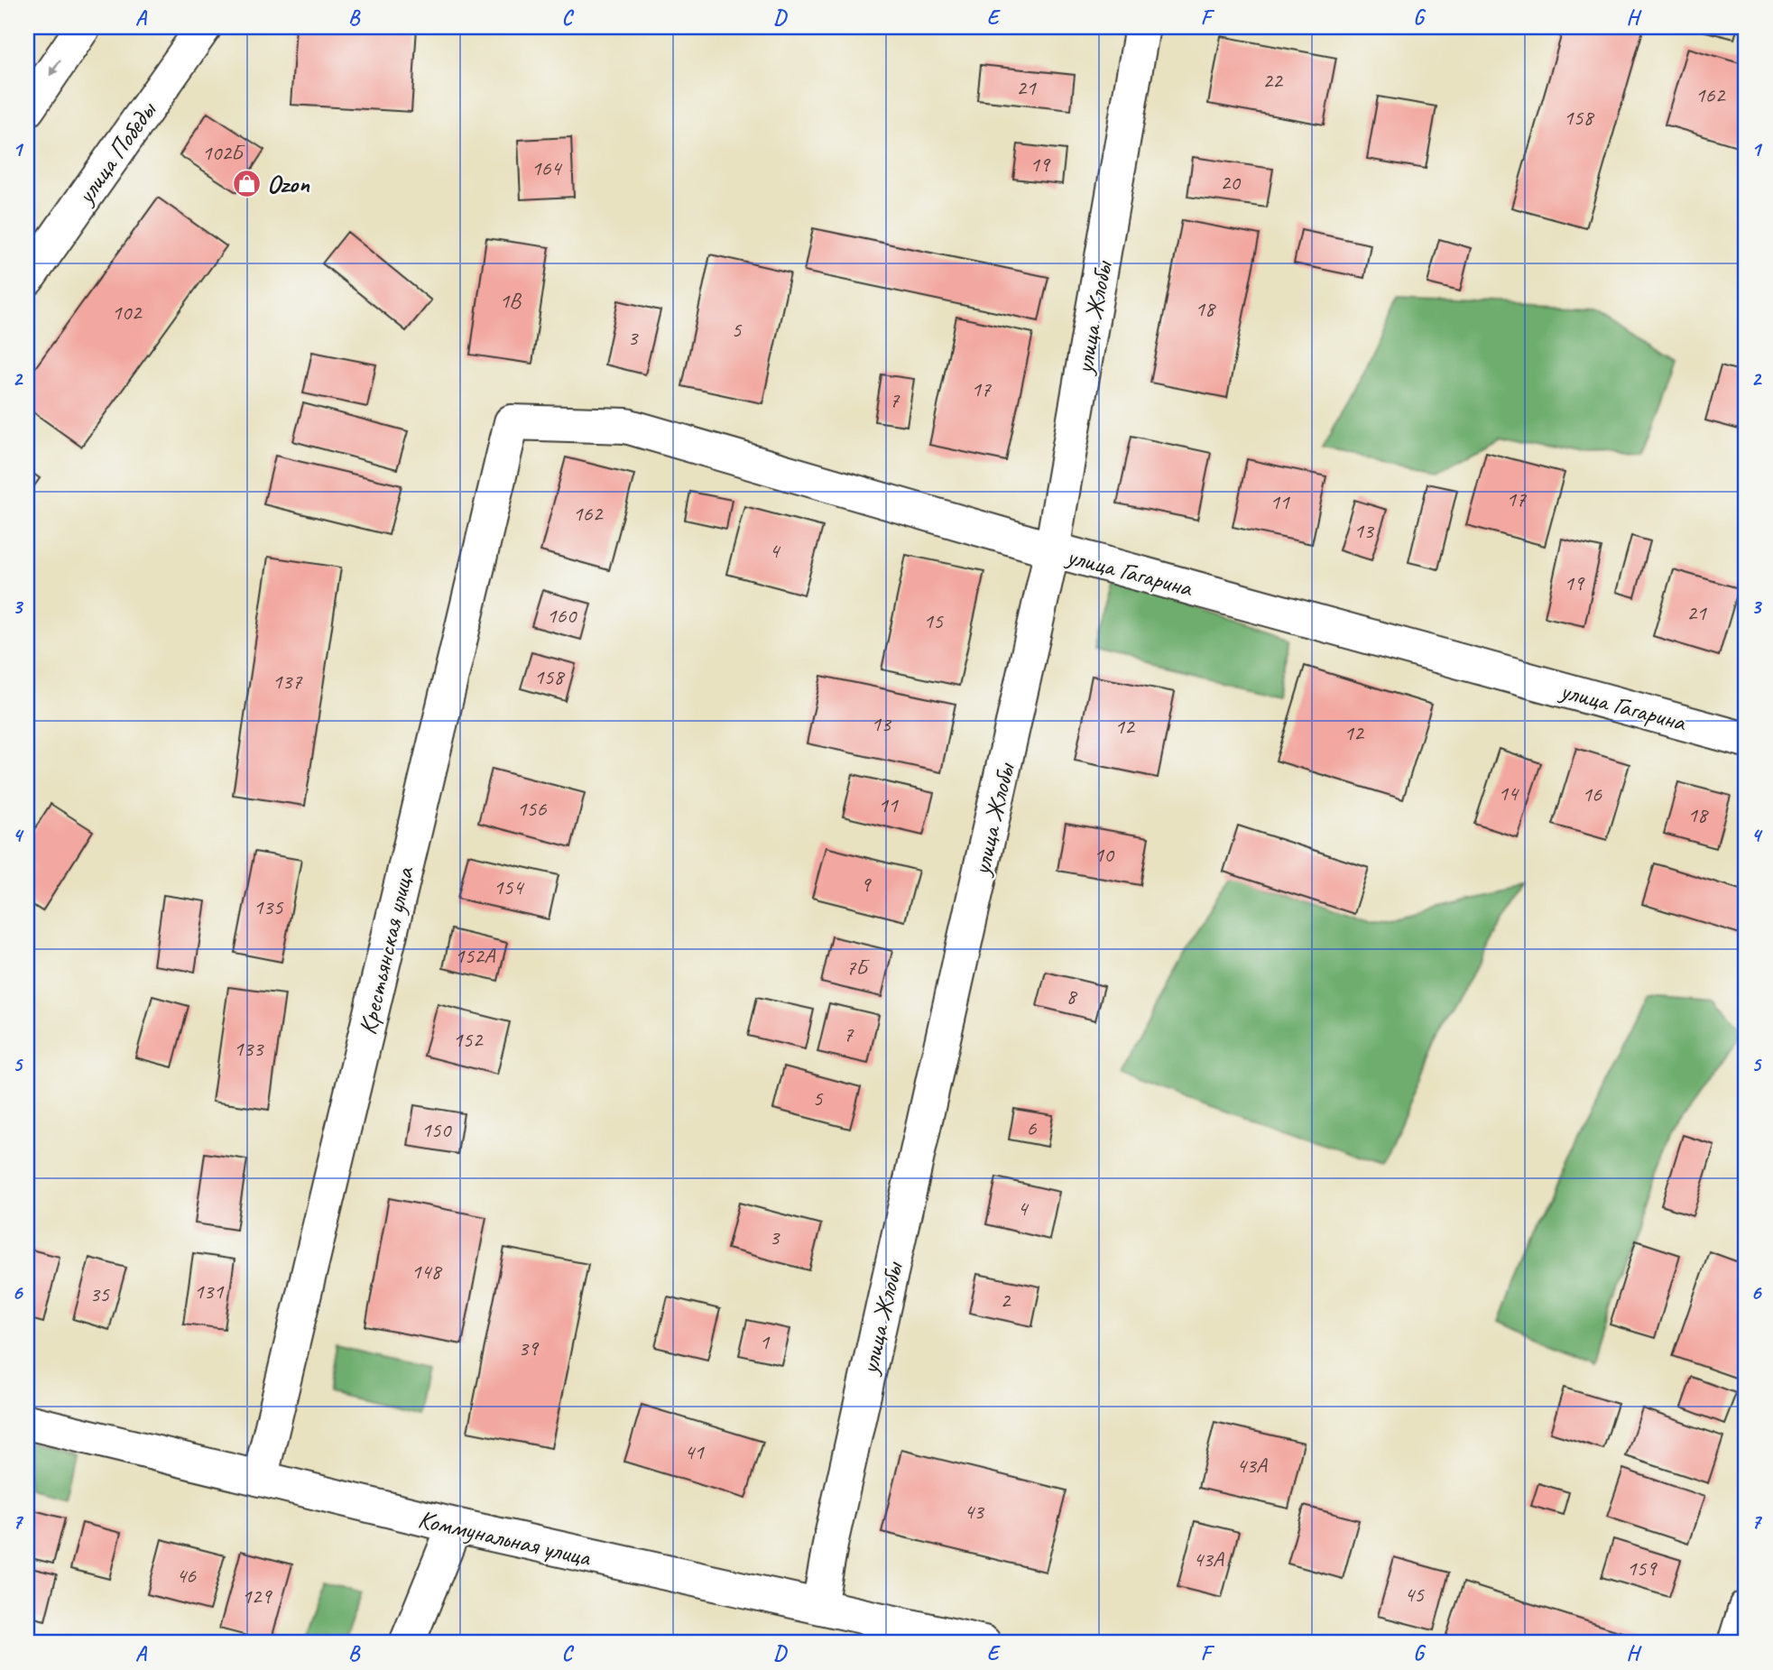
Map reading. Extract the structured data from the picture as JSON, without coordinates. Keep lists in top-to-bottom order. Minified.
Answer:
{"streets":{"street":["улица Победы","улица Жлобы","улица Гагарина","Крестьянская улица","Коммунальная улица"]},"crossings":[["улица Жлобы","улица Гагарина"],["улица Жлобы","Коммунальная улица"],["улица Гагарина","Крестьянская улица"],["Крестьянская улица","Коммунальная улица"]],"places":{"shop":["Ozon"]},"house_numbers":["22","21","162","158","102Б","19","164","20","1В","18","102","5","3","17","7","17","11","162","13","4","19","21","160","15","158","137","13","12","12","14","16","11","156","18","10","9","154","135","152А","7Б","8","7","152","133","5","6","150","4","3","148","131","35","2","1","39","41","43А","43","43А","159","46","45","129"],"grid":{"columns":["A","B","C","D","E","F","G","H"],"rows":["1","2","3","4","5","6","7"]}}
